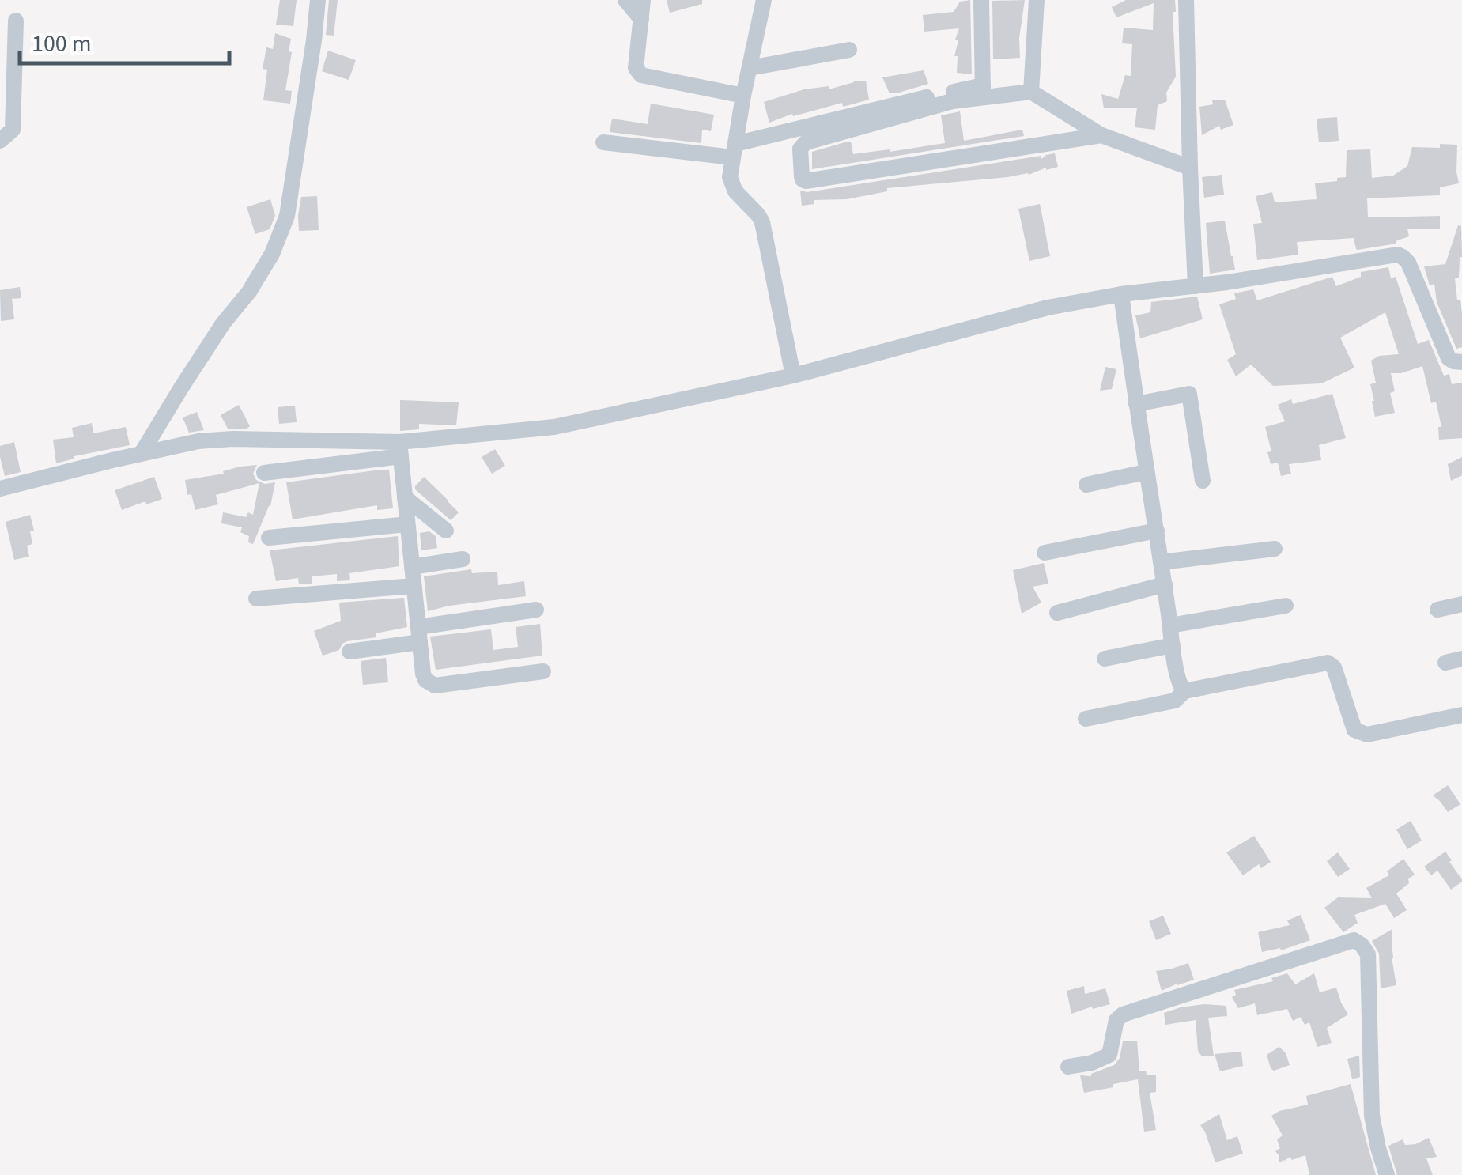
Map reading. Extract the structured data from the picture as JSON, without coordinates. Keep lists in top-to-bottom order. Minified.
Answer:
{"scale_bar":"100 m"}
